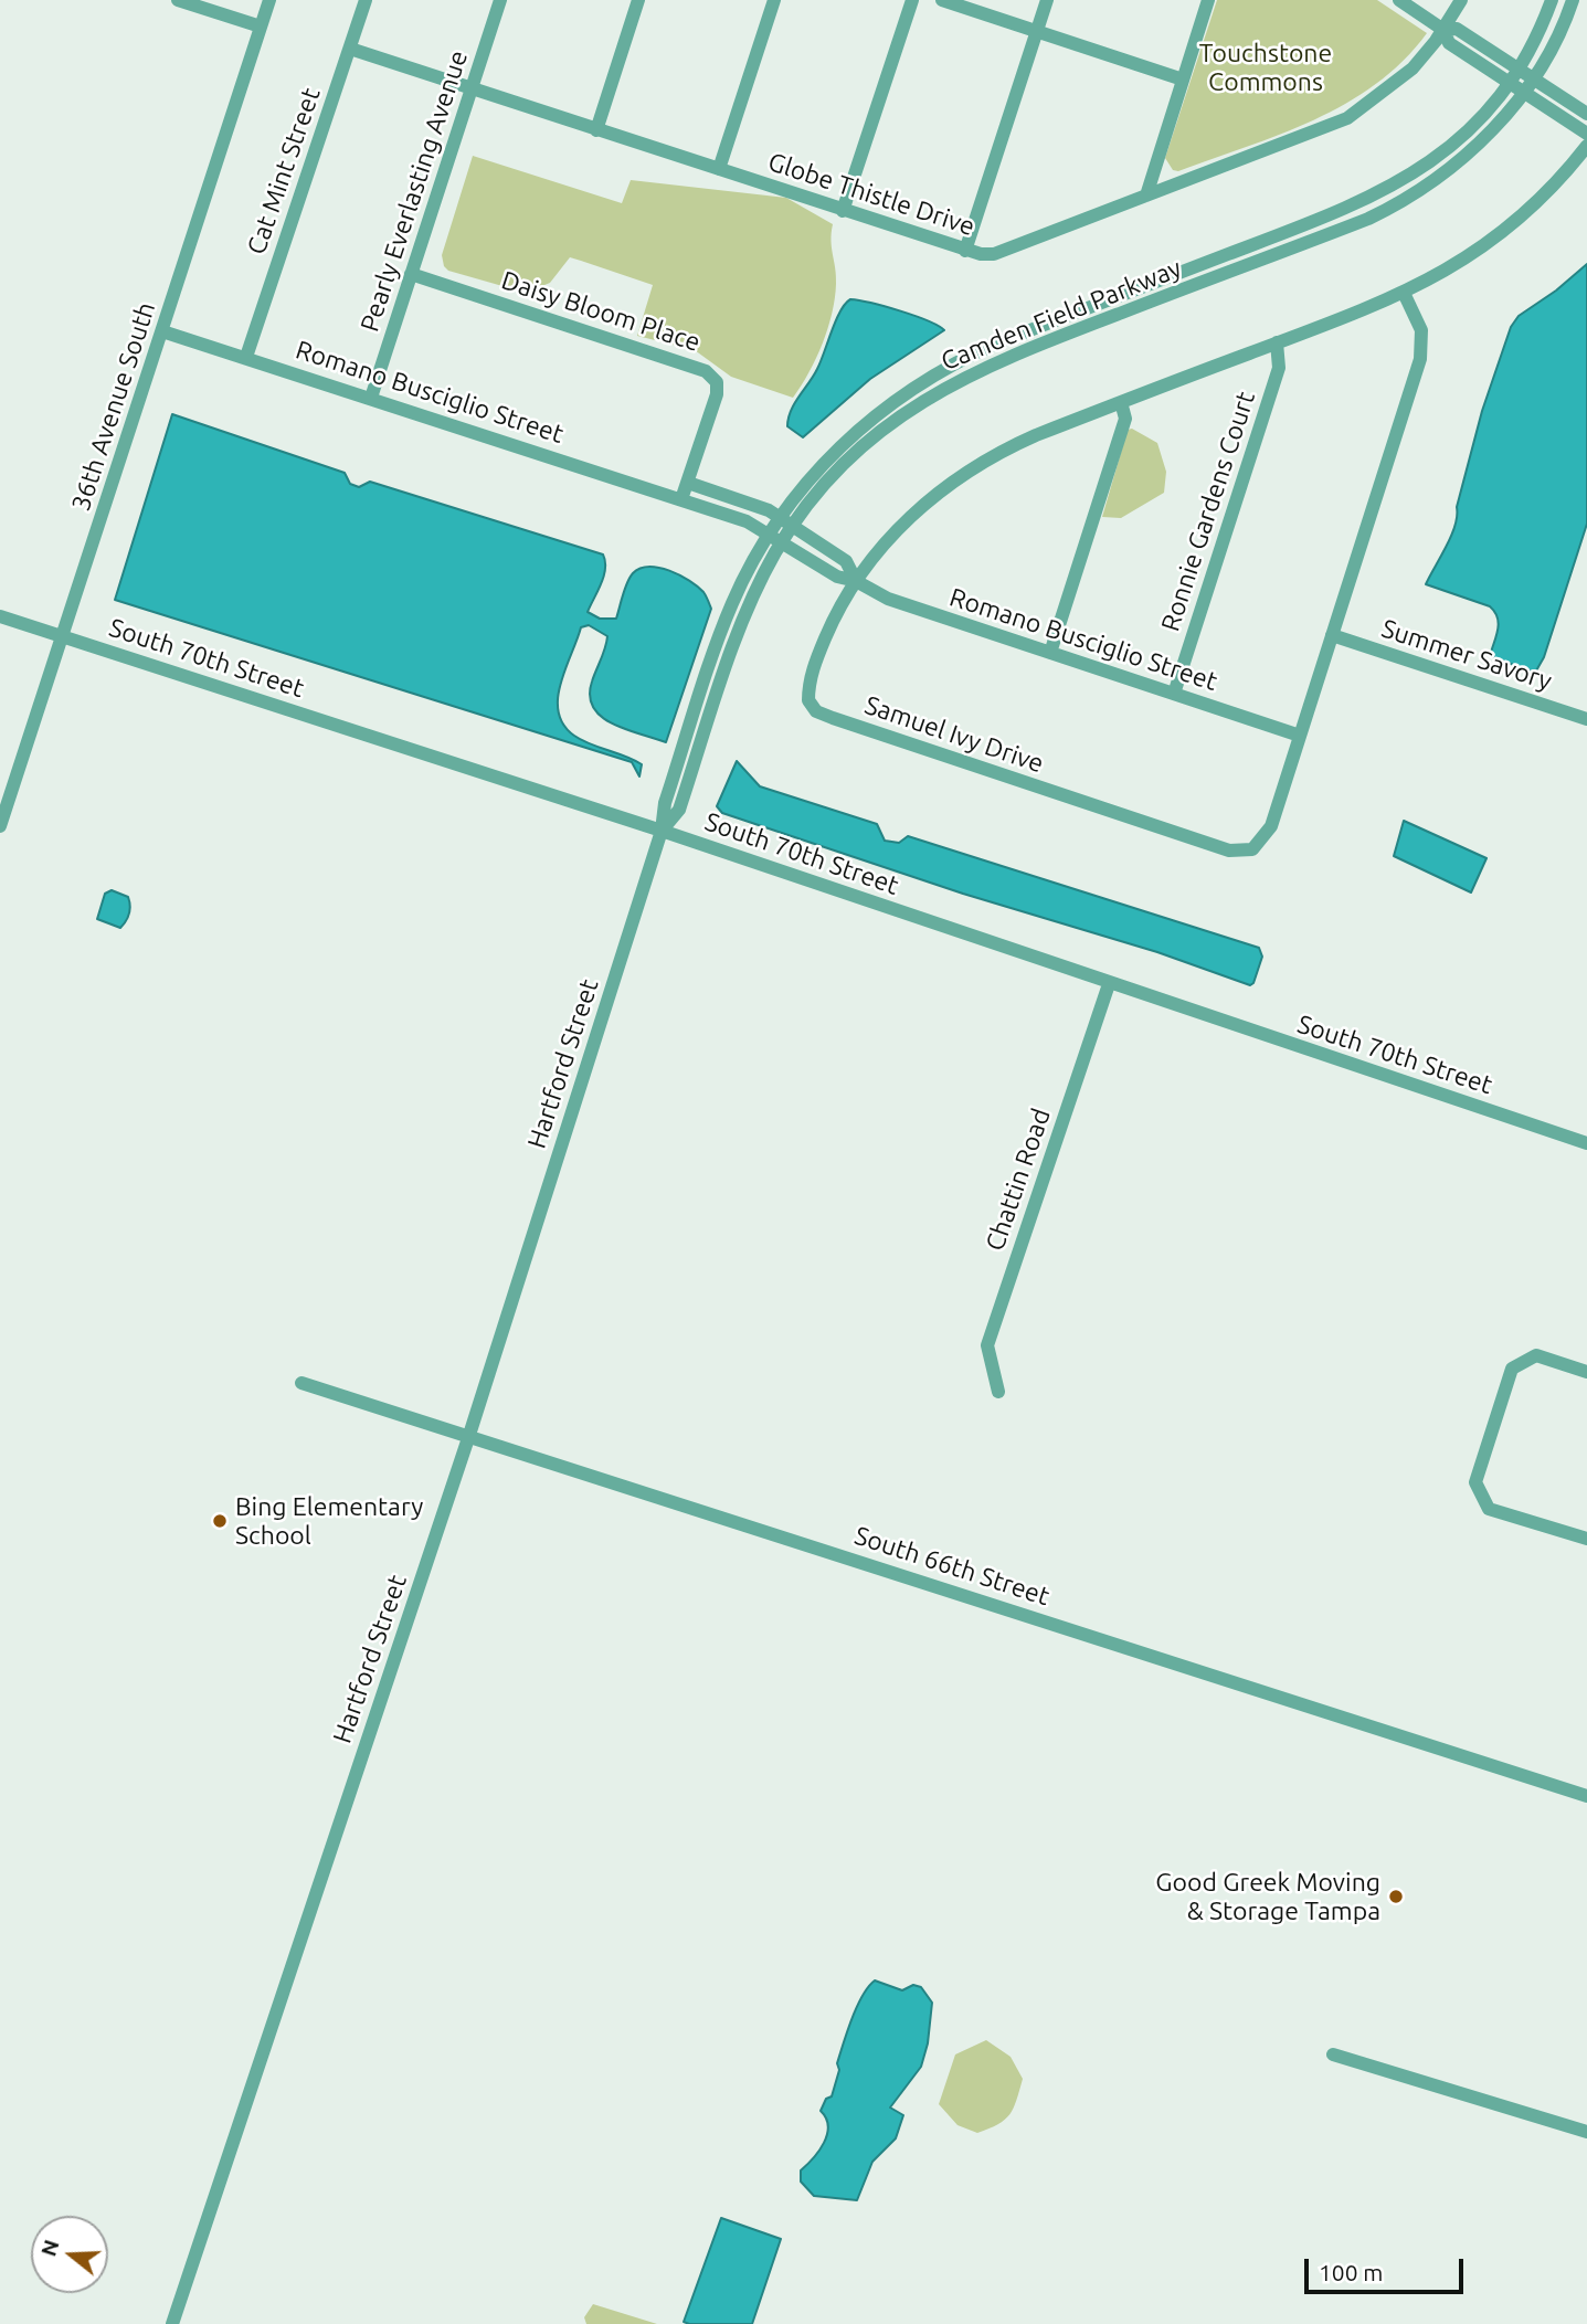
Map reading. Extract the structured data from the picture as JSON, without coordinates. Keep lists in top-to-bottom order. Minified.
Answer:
{"streets":{"street":["Cat Mint Street","Pearly Everlasting Avenue","Globe Thistle Drive","Daisy Bloom Place","Camden Field Parkway","Romano Busciglio Street","36th Avenue South","Ronnie Gardens Court","Summer Savory","South 70th Street","Samuel Ivy Drive","Hartford Street","Chattin Road","South 66th Street"]},"crossings":[["Cat Mint Street","Globe Thistle Drive"],["Cat Mint Street","Romano Busciglio Street"],["Pearly Everlasting Avenue","Globe Thistle Drive"],["Pearly Everlasting Avenue","Daisy Bloom Place"],["Pearly Everlasting Avenue","Romano Busciglio Street"],["Daisy Bloom Place","Romano Busciglio Street"],["Camden Field Parkway","Romano Busciglio Street"],["Camden Field Parkway","South 70th Street"],["Camden Field Parkway","Hartford Street"],["Romano Busciglio Street","36th Avenue South"],["Romano Busciglio Street","Ronnie Gardens Court"],["Romano Busciglio Street","Samuel Ivy Drive"],["36th Avenue South","South 70th Street"],["Ronnie Gardens Court","Samuel Ivy Drive"],["Summer Savory","Samuel Ivy Drive"],["South 70th Street","Hartford Street"],["South 70th Street","Chattin Road"],["Hartford Street","South 66th Street"]],"parks":["Touchstone Commons"],"places":["Bing Elementary School","Good Greek Moving & Storage Tampa"],"scale_bar":"100 m","north":"left"}
